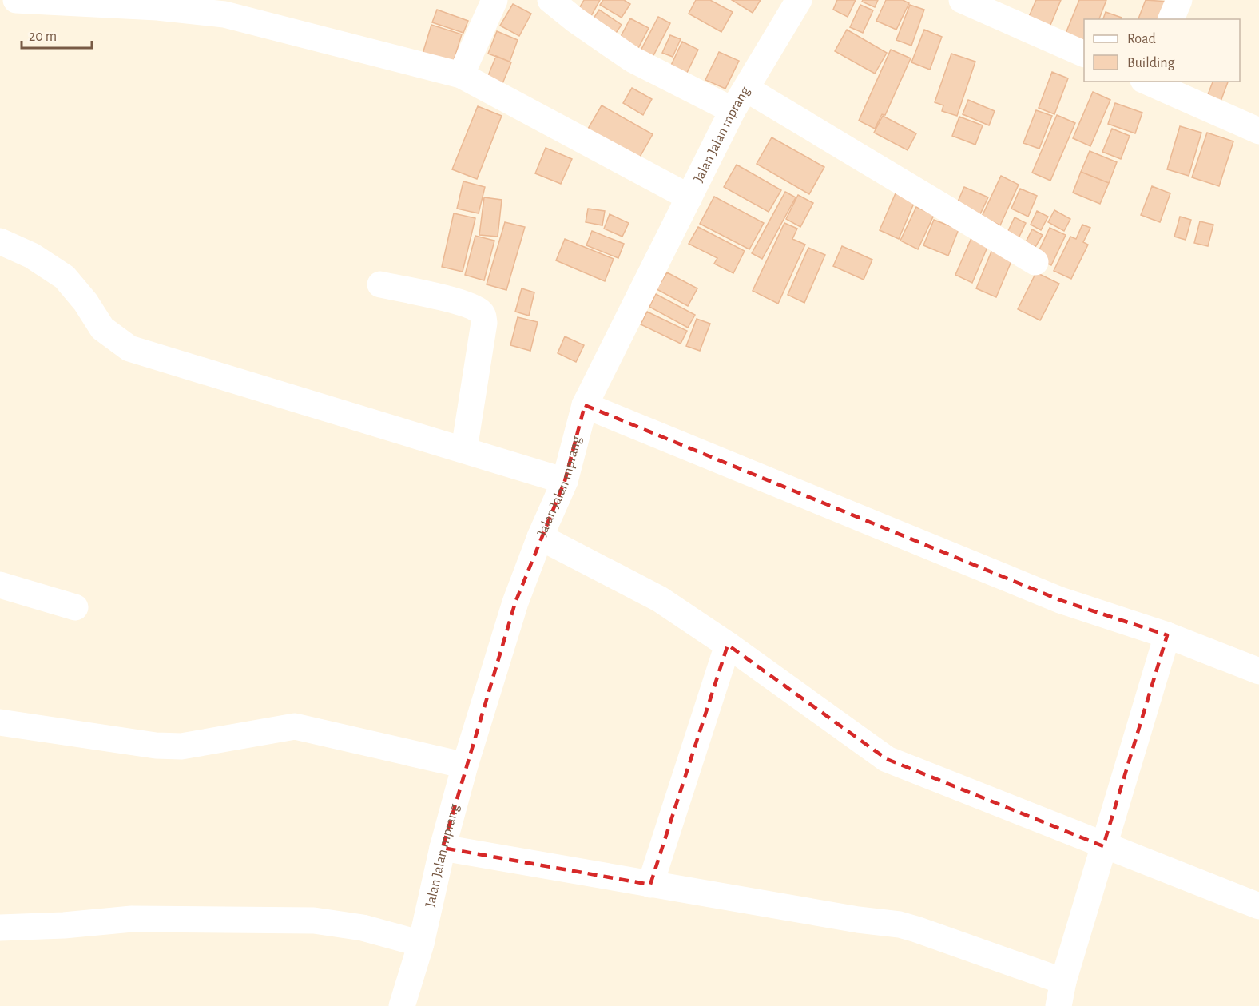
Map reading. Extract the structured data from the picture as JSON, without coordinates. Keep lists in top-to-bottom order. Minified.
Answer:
{"streets":{"street":["Jalan Jalan mprang"]},"legend":["Road","Building"],"scale_bar":"20 m"}
